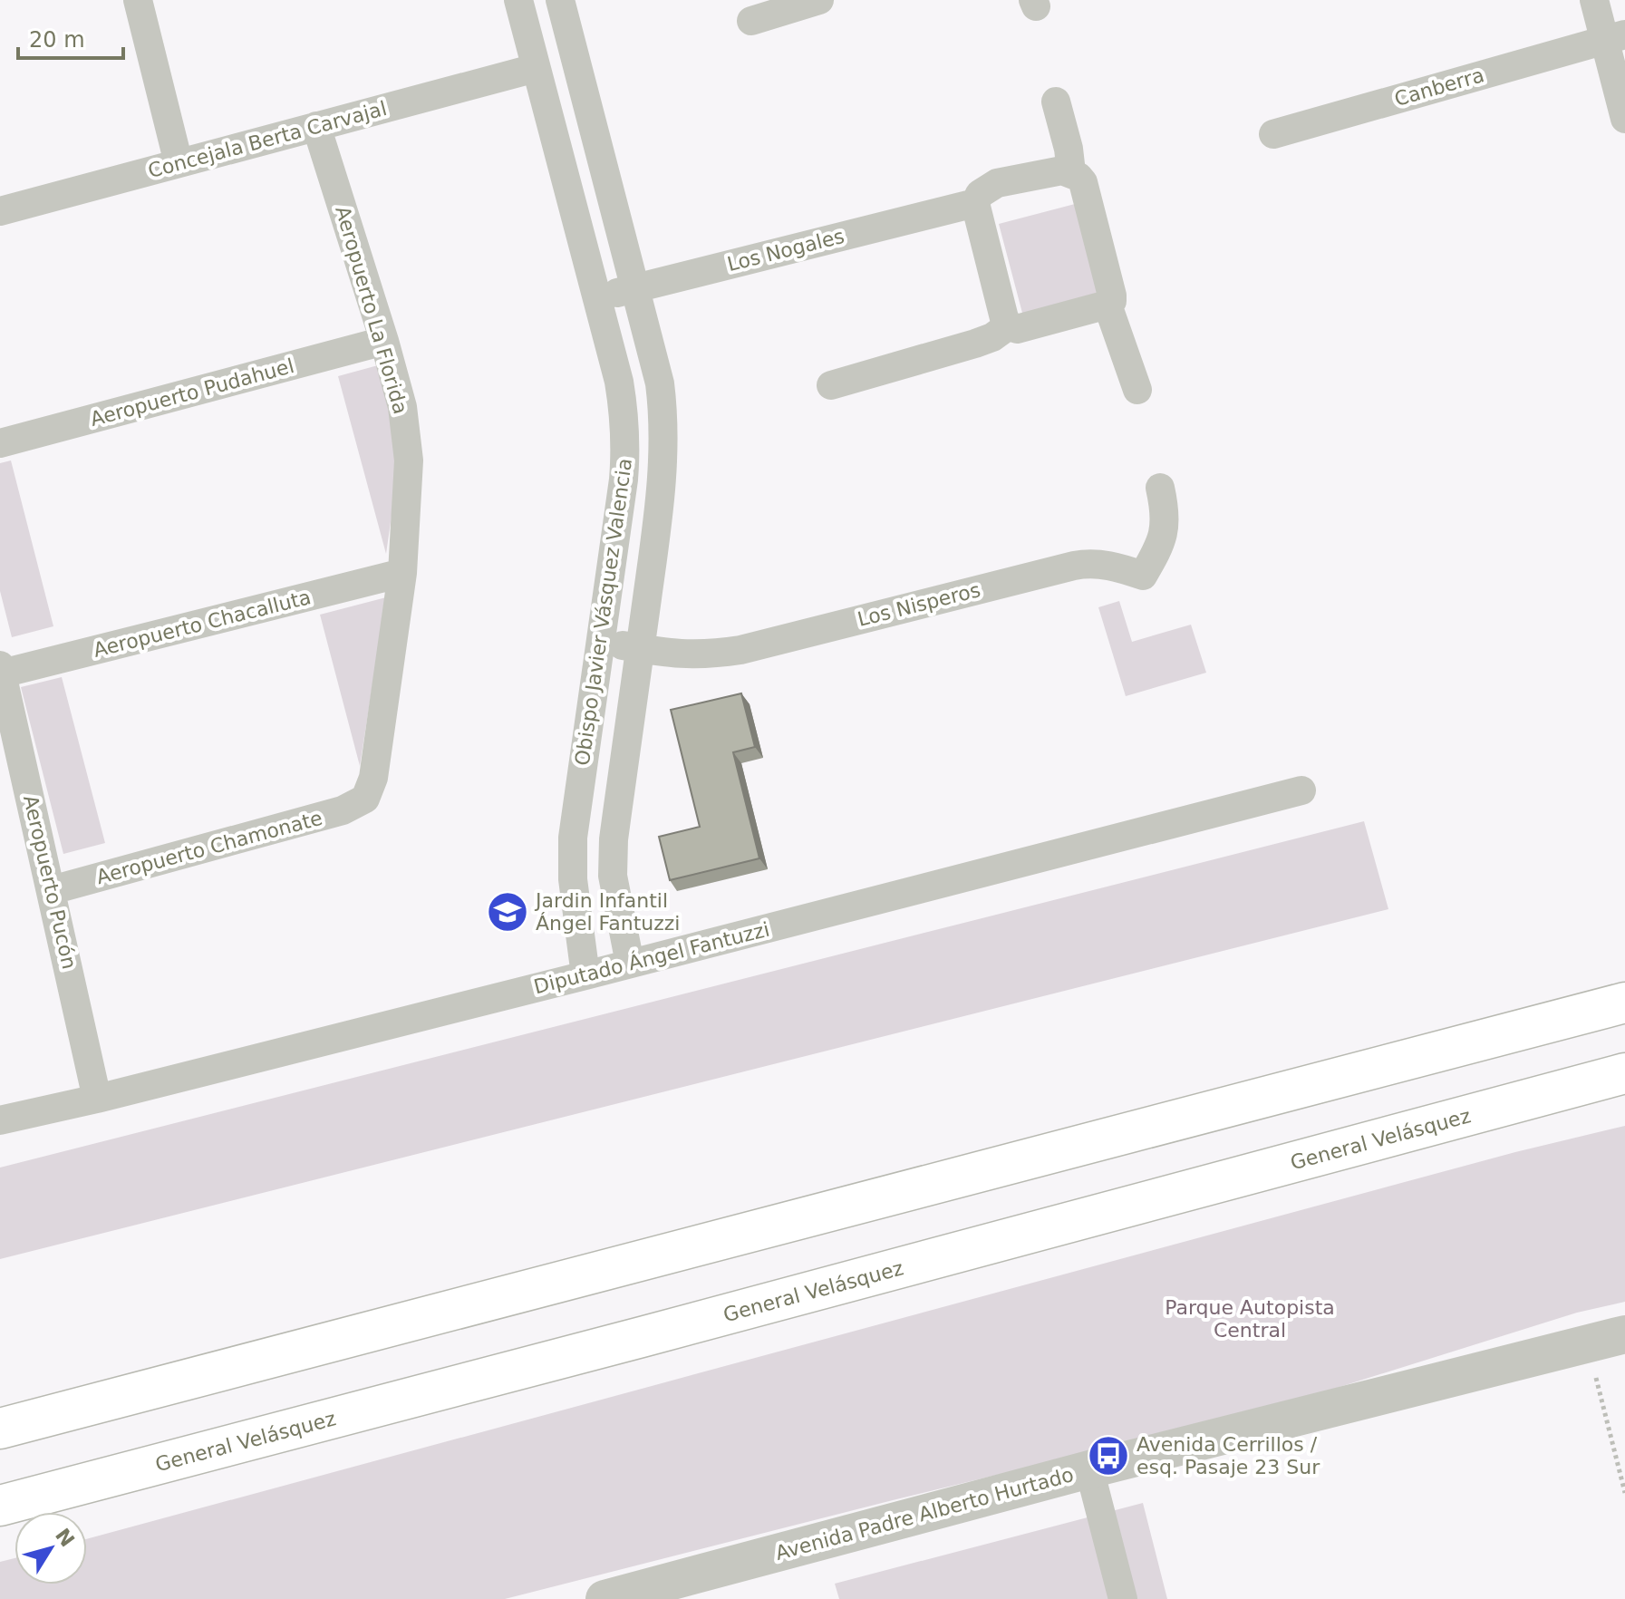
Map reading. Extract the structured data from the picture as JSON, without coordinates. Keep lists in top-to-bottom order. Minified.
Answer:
{"streets":{"highway":["General Velásquez"],"street":["Canberra","Concejala Berta Carvajal","Los Nogales","Aeropuerto La Florida","Aeropuerto Pudahuel","Los Nisperos","Obispo Javier Vásquez Valencia","Aeropuerto Chacalluta","Aeropuerto Chamonate","Aeropuerto Pucón","Diputado Ángel Fantuzzi","Avenida Padre Alberto Hurtado"]},"crossings":[["Concejala Berta Carvajal","Aeropuerto La Florida"],["Concejala Berta Carvajal","Obispo Javier Vásquez Valencia"],["Los Nogales","Obispo Javier Vásquez Valencia"],["Aeropuerto La Florida","Aeropuerto Pudahuel"],["Aeropuerto La Florida","Aeropuerto Chacalluta"],["Aeropuerto La Florida","Aeropuerto Chamonate"],["Los Nisperos","Obispo Javier Vásquez Valencia"],["Obispo Javier Vásquez Valencia","Diputado Ángel Fantuzzi"],["Aeropuerto Chacalluta","Aeropuerto Pucón"],["Aeropuerto Chamonate","Aeropuerto Pucón"],["Aeropuerto Pucón","Diputado Ángel Fantuzzi"]],"parks":["Parque Autopista Central"],"places":{"school or university":["Jardin Infantil Ángel Fantuzzi"],"bus stop":["Avenida Cerrillos / esq. Pasaje 23 Sur"]},"scale_bar":"20 m","north":"top right"}
